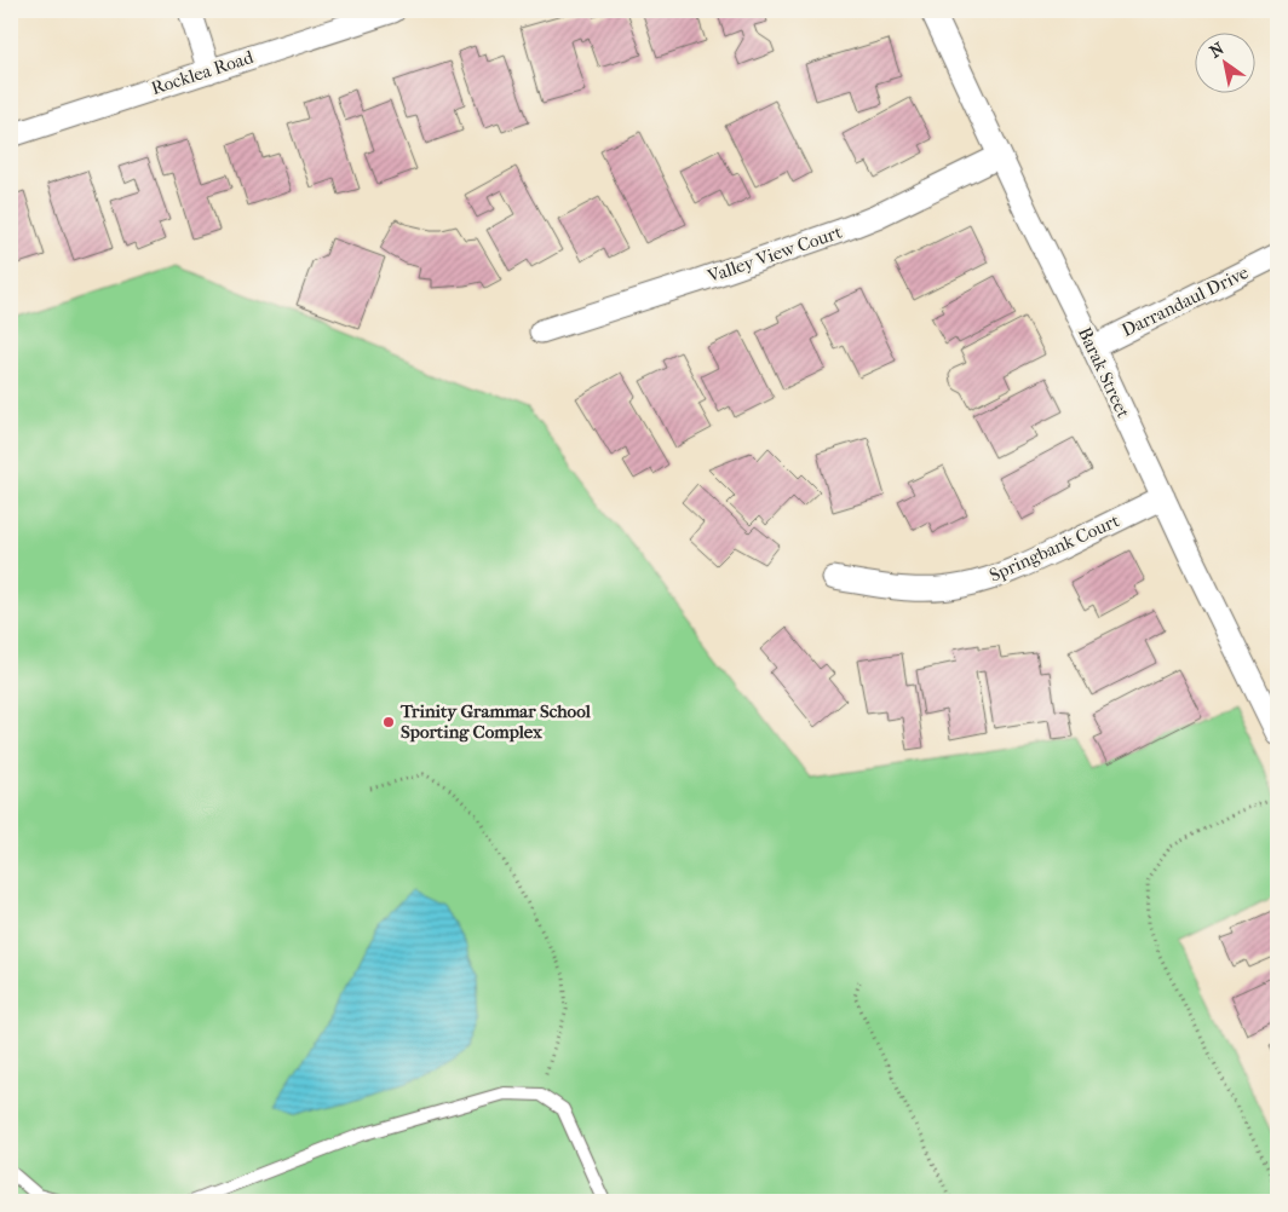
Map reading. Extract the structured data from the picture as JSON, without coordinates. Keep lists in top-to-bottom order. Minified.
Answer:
{"streets":{"street":["Rocklea Road","Valley View Court","Darrandaul Drive","Barak Street","Springbank Court"]},"crossings":[["Valley View Court","Barak Street"],["Darrandaul Drive","Barak Street"],["Barak Street","Springbank Court"]],"places":["Trinity Grammar School Sporting Complex"],"north":"top left"}
